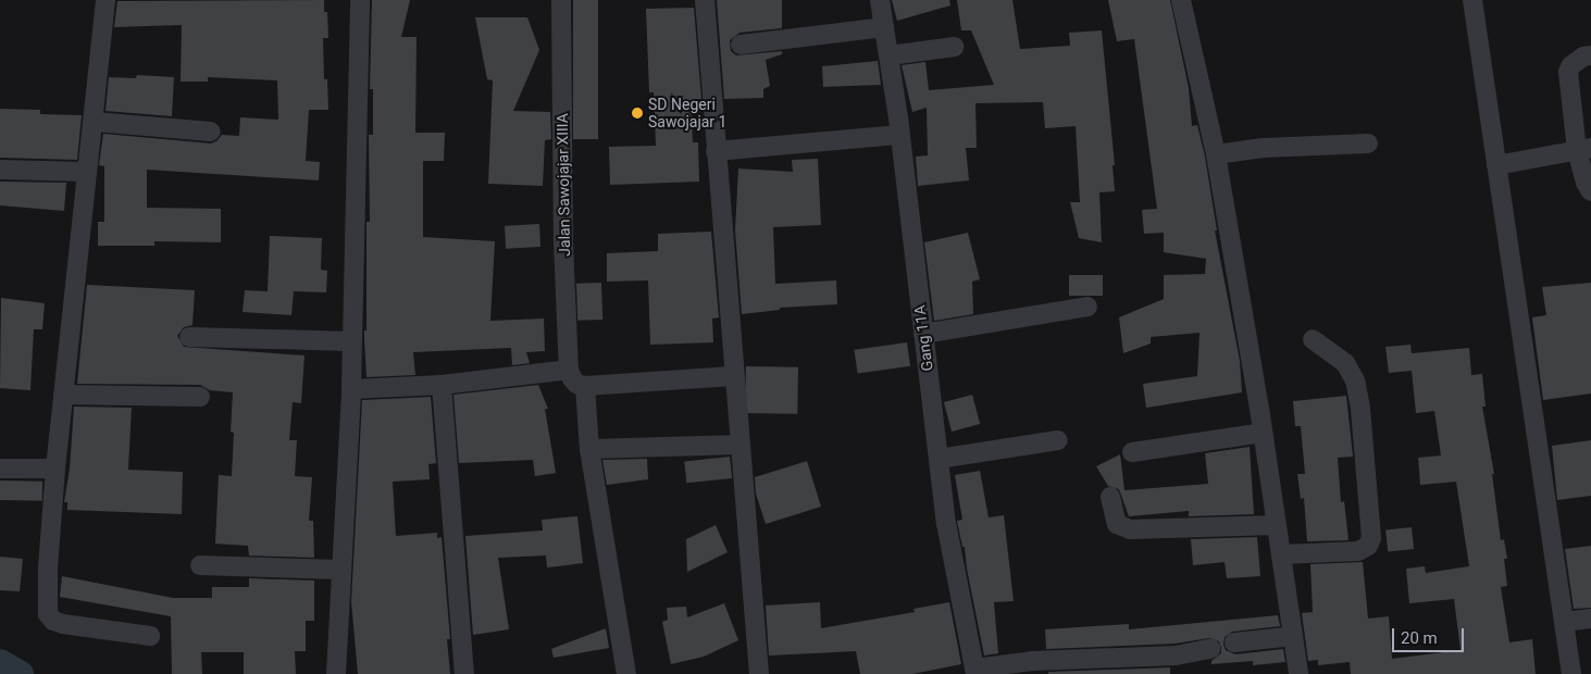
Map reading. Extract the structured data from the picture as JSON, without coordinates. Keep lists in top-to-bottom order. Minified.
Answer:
{"streets":{"street":["Jalan Sawojajar XIIIA","Gang 11A"]},"places":["SD Negeri Sawojajar 1"],"scale_bar":"20 m"}
